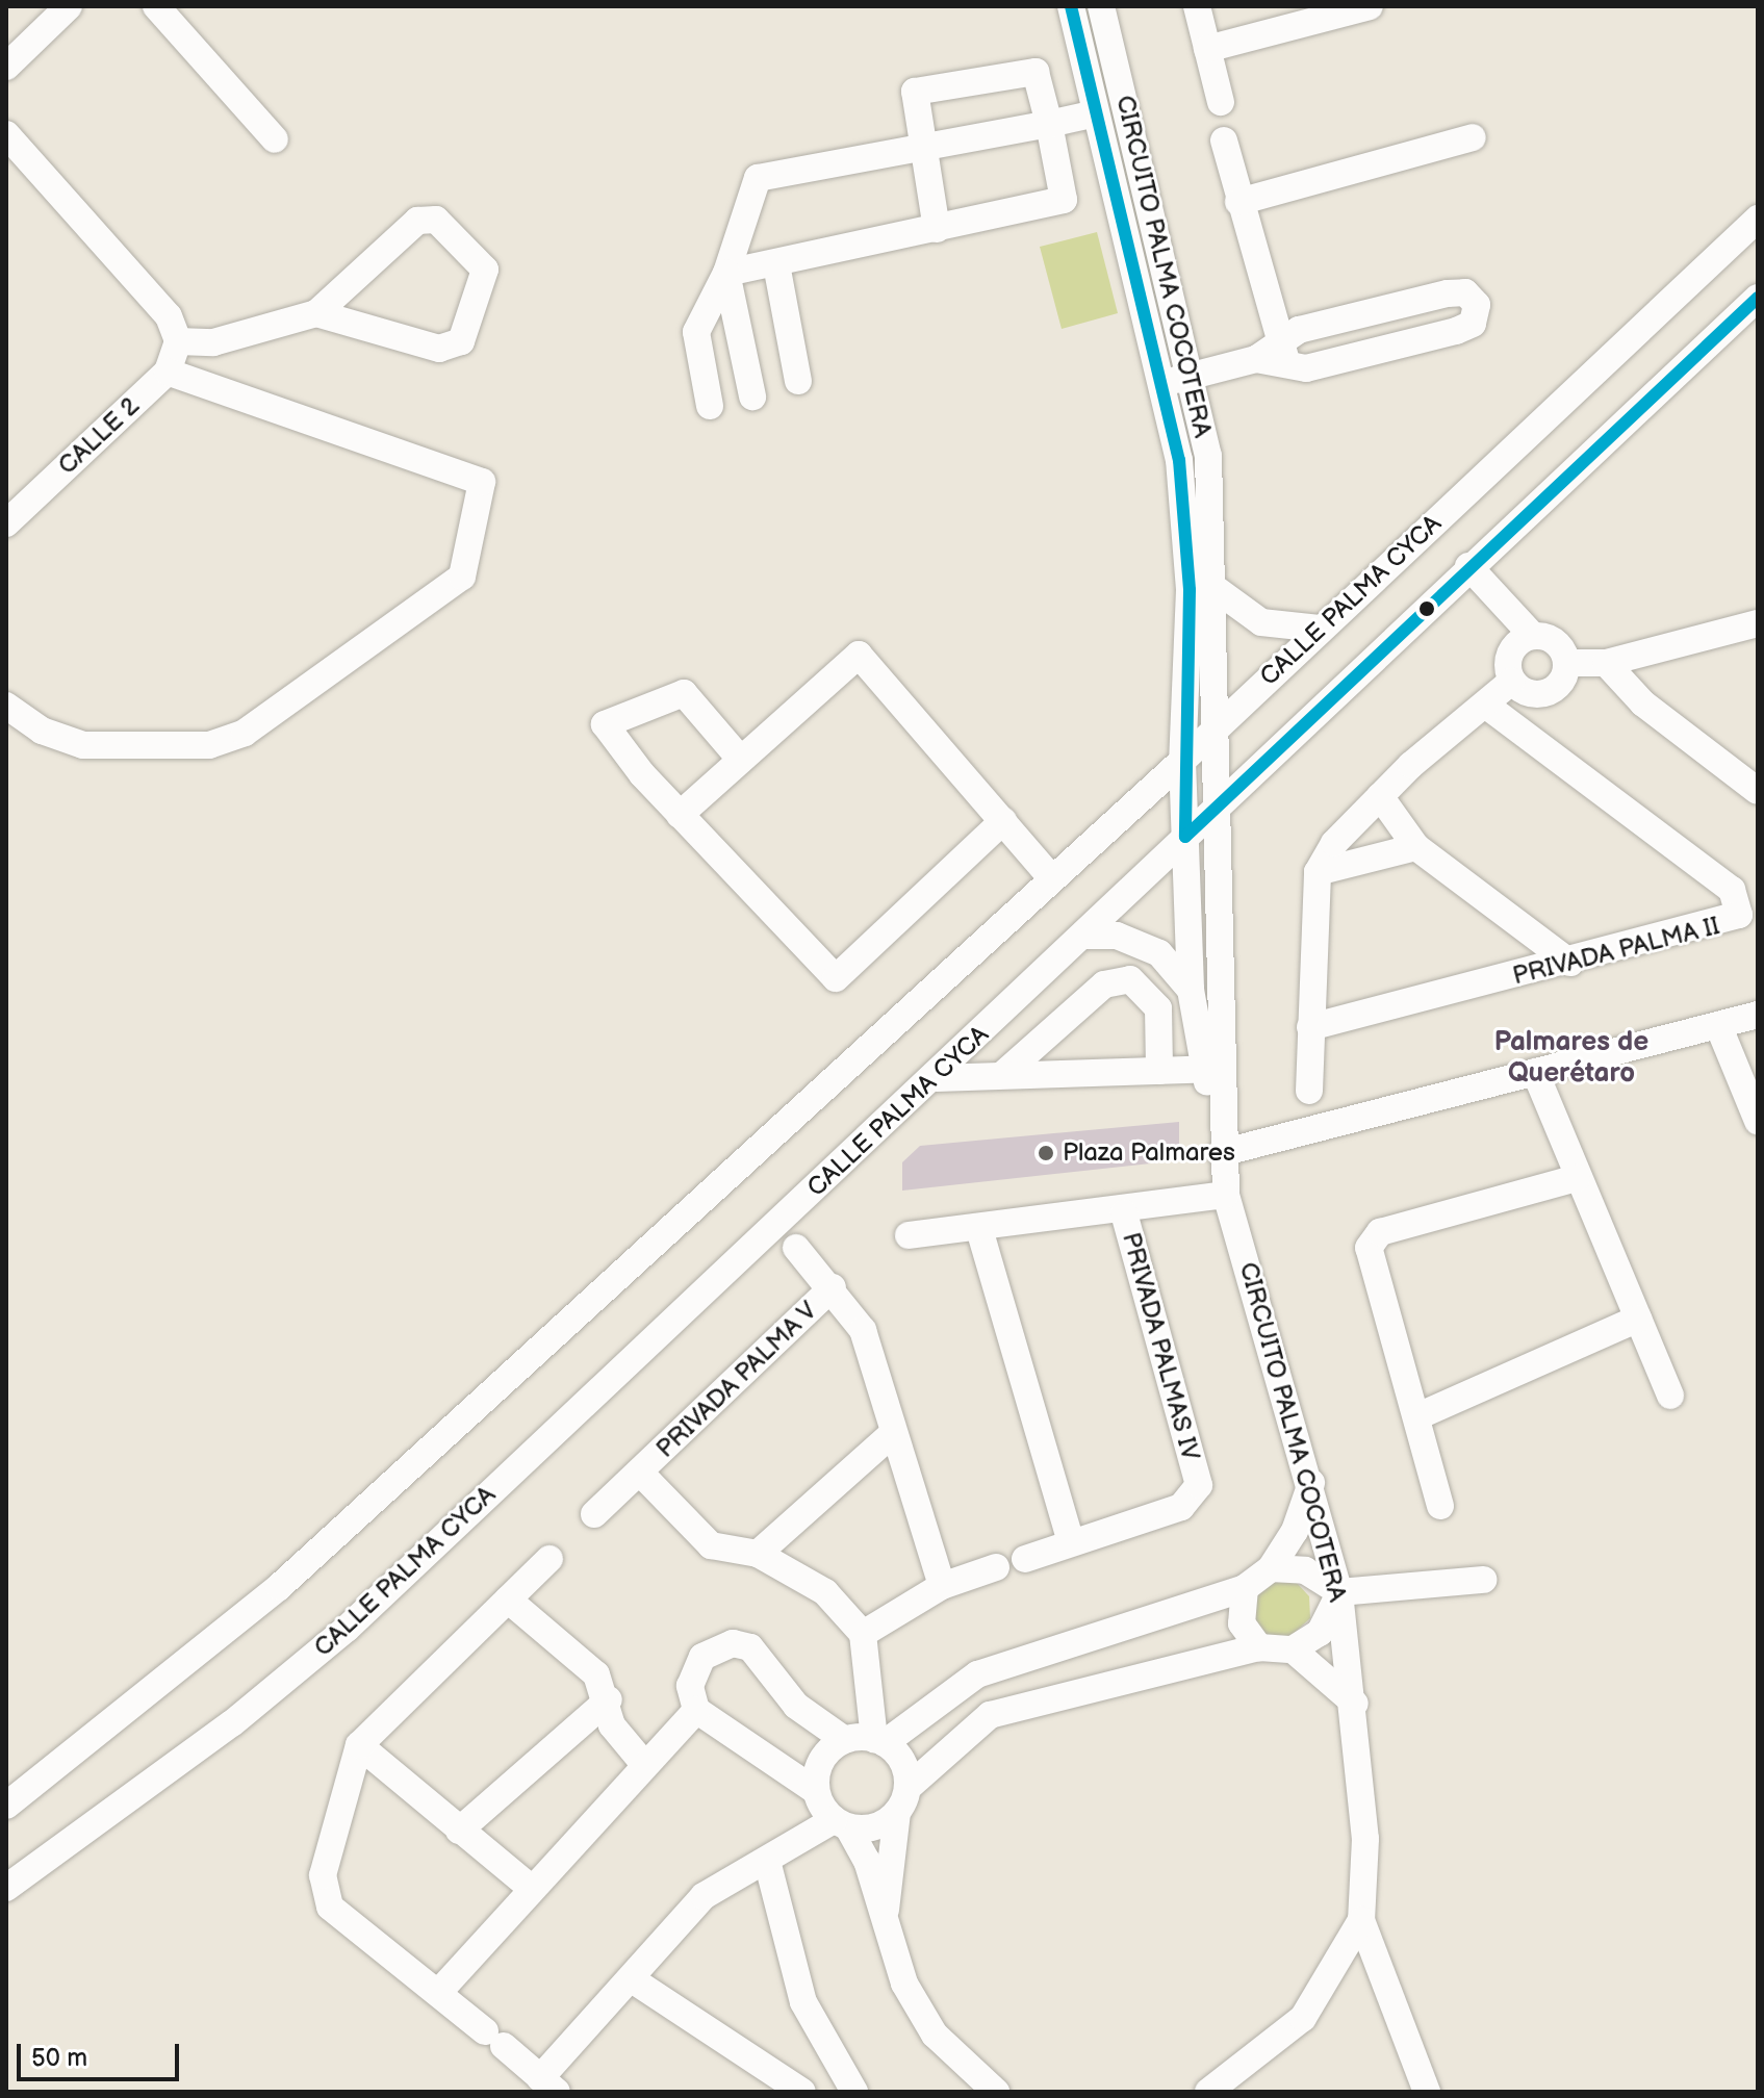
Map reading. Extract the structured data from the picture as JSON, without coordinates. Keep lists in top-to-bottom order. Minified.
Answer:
{"streets":{"street":["CIRCUITO PALMA COCOTERA","CALLE 2","CALLE PALMA CYCA","PRIVADA PALMA II","PRIVADA PALMAS IV","PRIVADA PALMA V"]},"crossings":[["CIRCUITO PALMA COCOTERA","CALLE PALMA CYCA"],["CIRCUITO PALMA COCOTERA","PRIVADA PALMAS IV"]],"districts":["Palmares de Querétaro"],"places":["Plaza Palmares"],"scale_bar":"50 m"}
